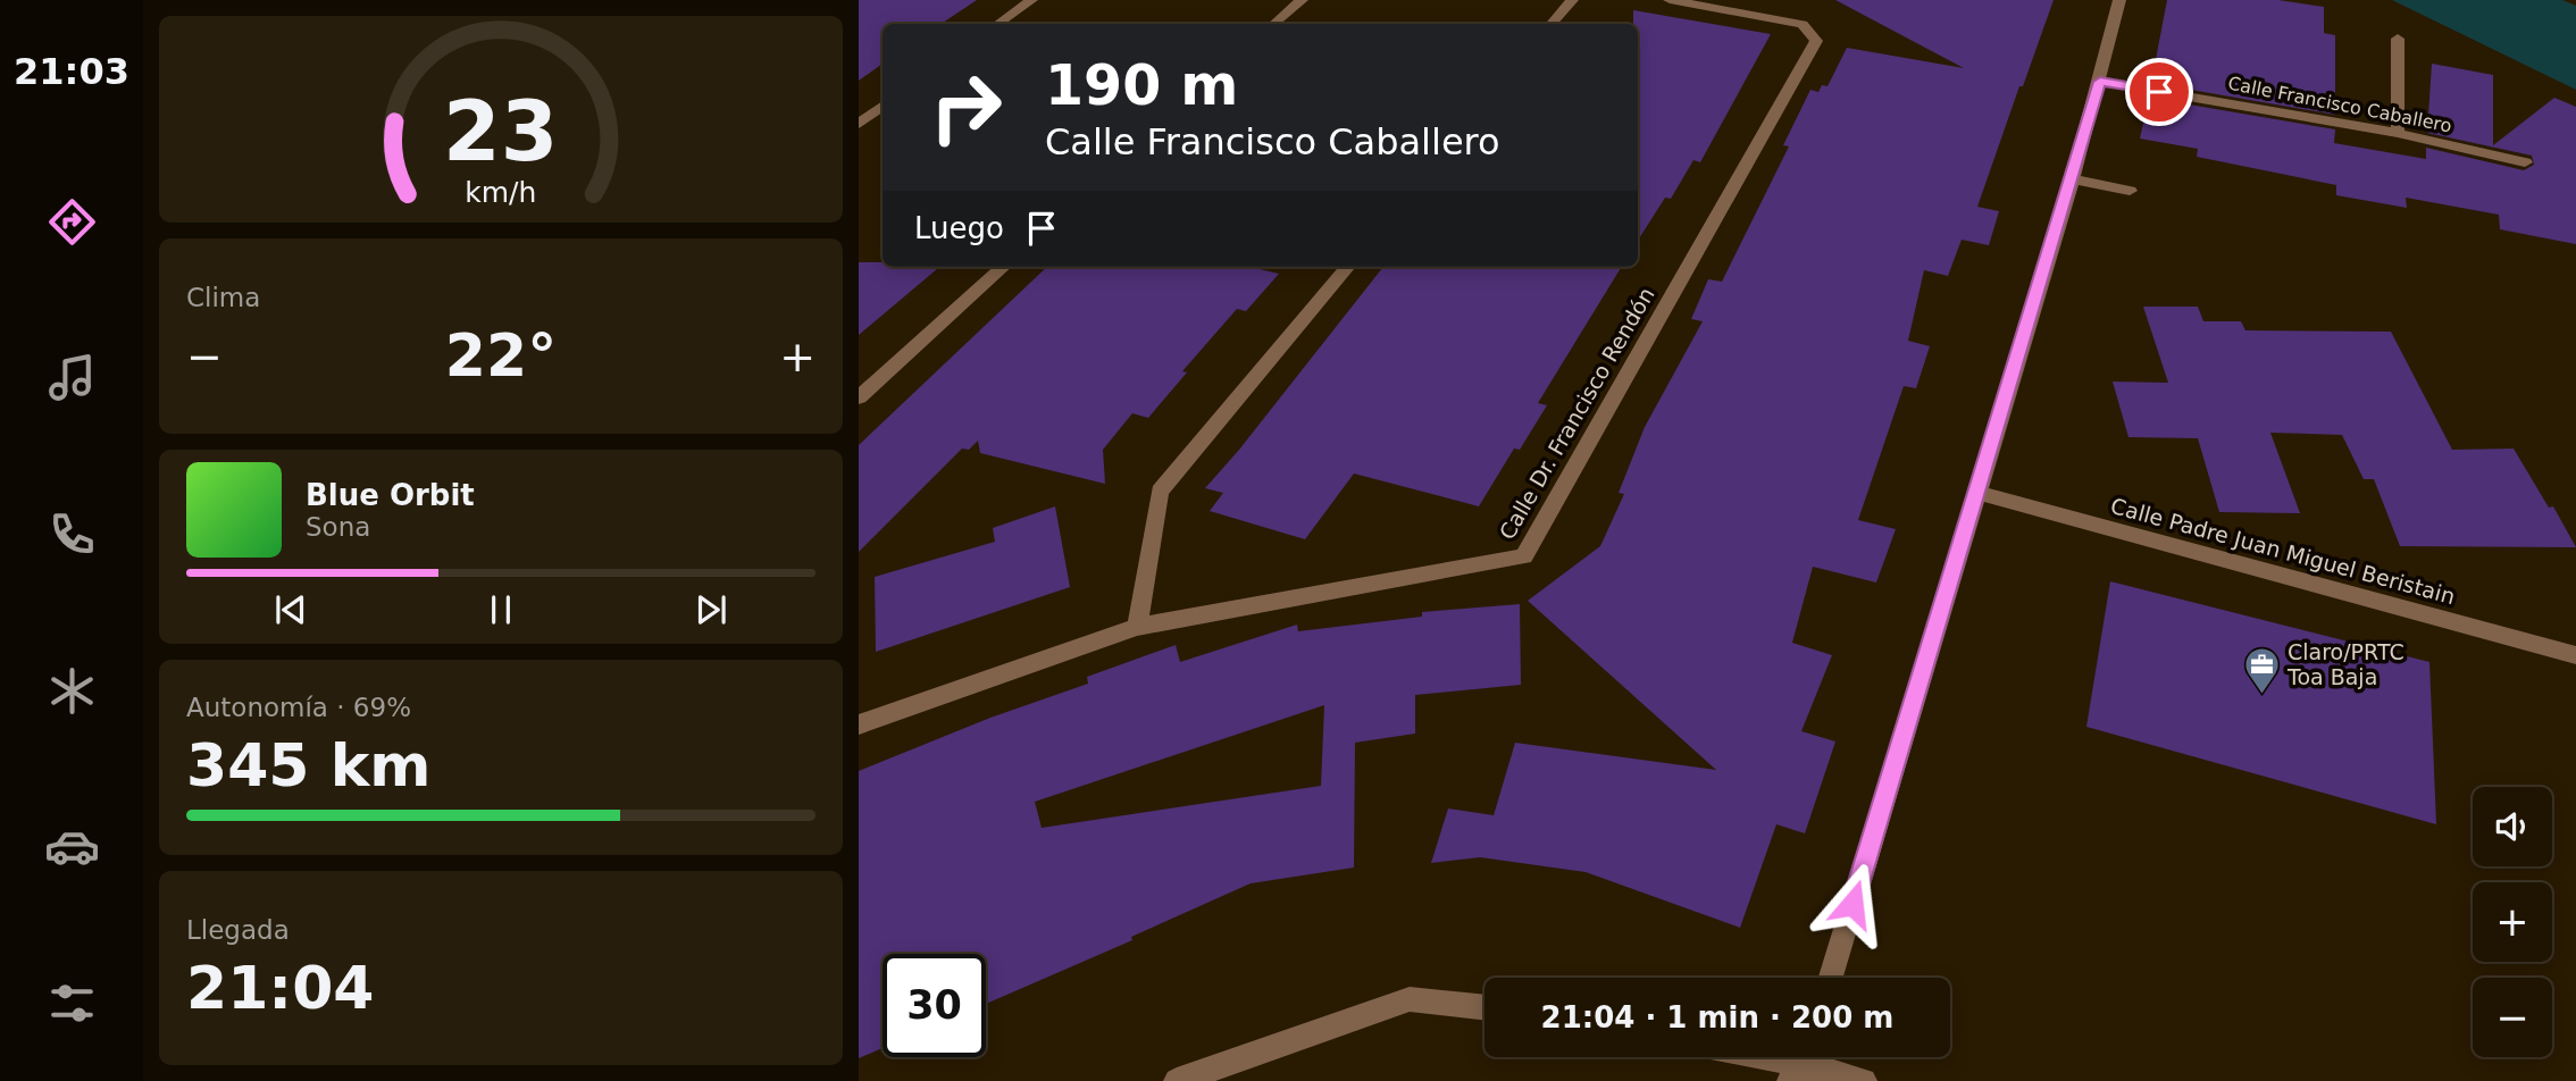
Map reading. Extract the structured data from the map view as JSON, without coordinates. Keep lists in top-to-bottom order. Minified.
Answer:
{"streets":{"street":["Calle Francisco Caballero","Calle Dr. Francisco Rendón","Calle Padre Juan Miguel Beristain"]},"places":{"office":["Claro/PRTC Toa Baja"]},"page":{"tabs":"21:03","turn":["190 m","Calle Francisco Caballero"],"then":"Luego","tile":["Clima",["Autonomía · 69%","345 km"],["Llegada","21:04"]],"heat":["−","22°","+"],"song":["Blue Orbit","Sona"],"map_buttons":["+","−"],"limit":"30","trip":"21:04 · 1 min · 200 m","gauge":["23","km/h"]}}
